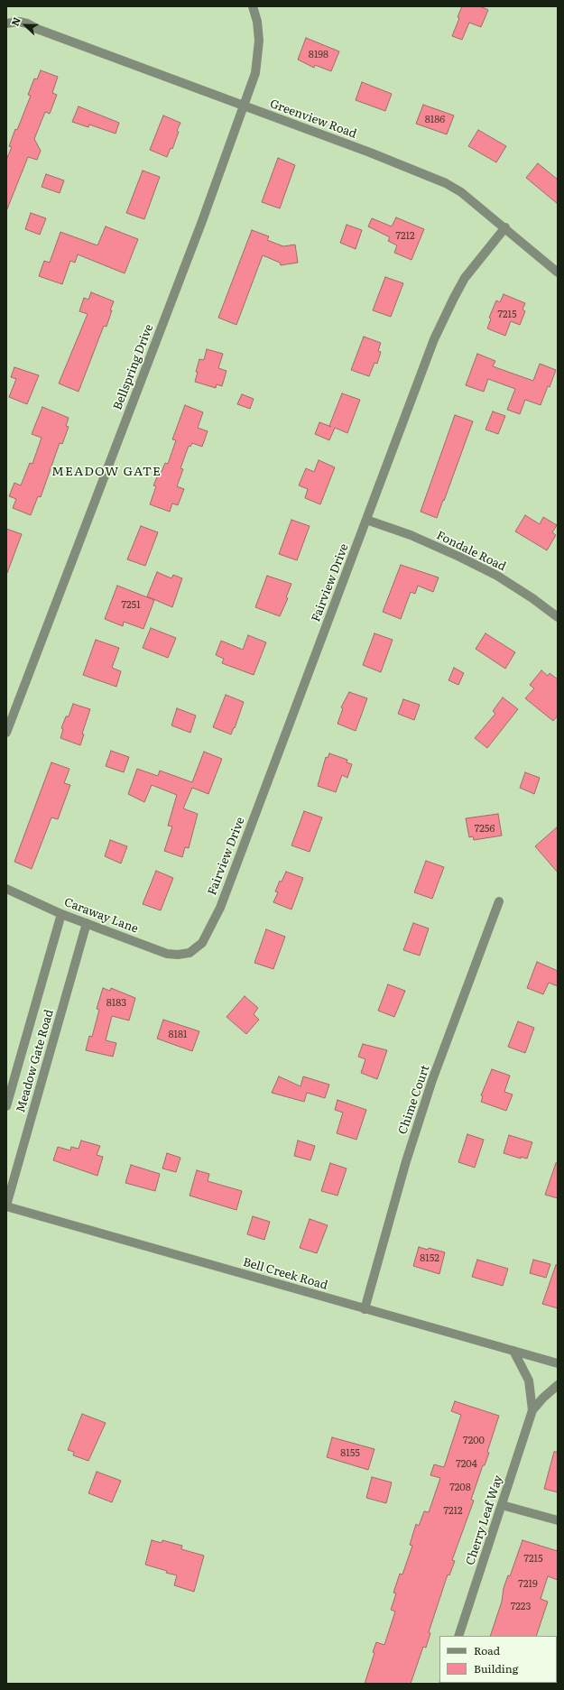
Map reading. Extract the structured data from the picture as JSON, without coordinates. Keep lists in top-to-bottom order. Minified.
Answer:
{"streets":{"street":["Greenview Road","Bellspring Drive","Fondale Road","Fairview Drive","Caraway Lane","Meadow Gate Road","Chime Court","Bell Creek Road","Cherry Leaf Way"]},"crossings":[["Greenview Road","Bellspring Drive"],["Greenview Road","Fairview Drive"],["Fondale Road","Fairview Drive"],["Fairview Drive","Caraway Lane"],["Caraway Lane","Meadow Gate Road"],["Meadow Gate Road","Bell Creek Road"],["Chime Court","Bell Creek Road"],["Bell Creek Road","Cherry Leaf Way"]],"districts":["MEADOW GATE"],"house_numbers":["8198","8186","7212","7215","7251","7256","8183","8181","8152","7200","8155","7204","7208","7212","7215","7219","7223"],"legend":["Road","Building"],"north":"left"}
